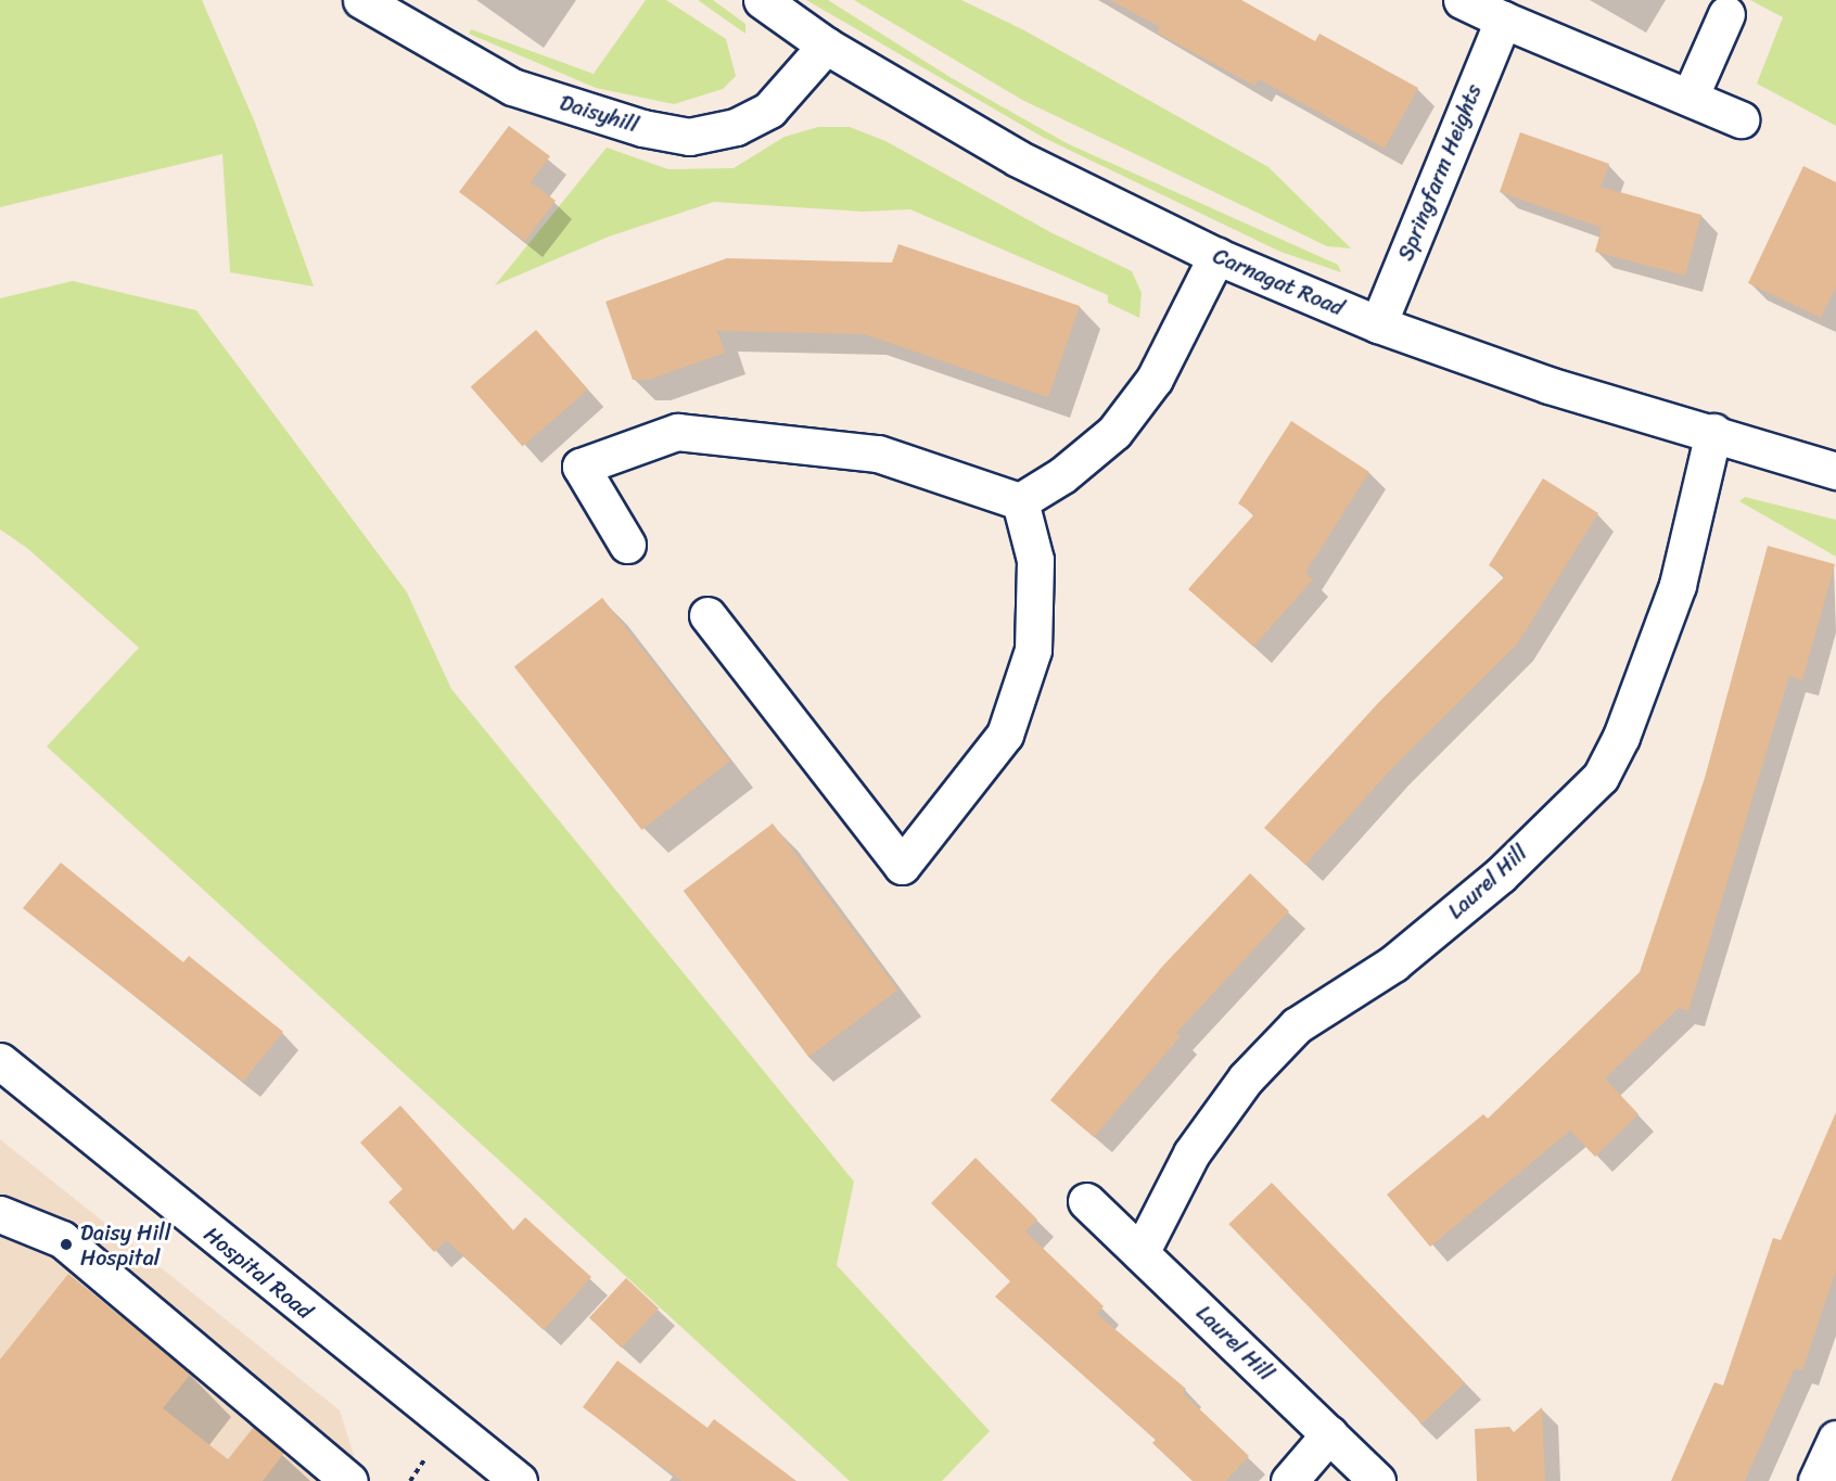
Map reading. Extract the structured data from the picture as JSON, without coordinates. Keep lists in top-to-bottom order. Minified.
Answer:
{"streets":{"street":["Daisyhill","Springfarm Heights","Carnagat Road","Laurel Hill","Hospital Road"]},"crossings":[["Daisyhill","Carnagat Road"],["Springfarm Heights","Carnagat Road"],["Carnagat Road","Laurel Hill"]],"places":["Daisy Hill Hospital"]}
